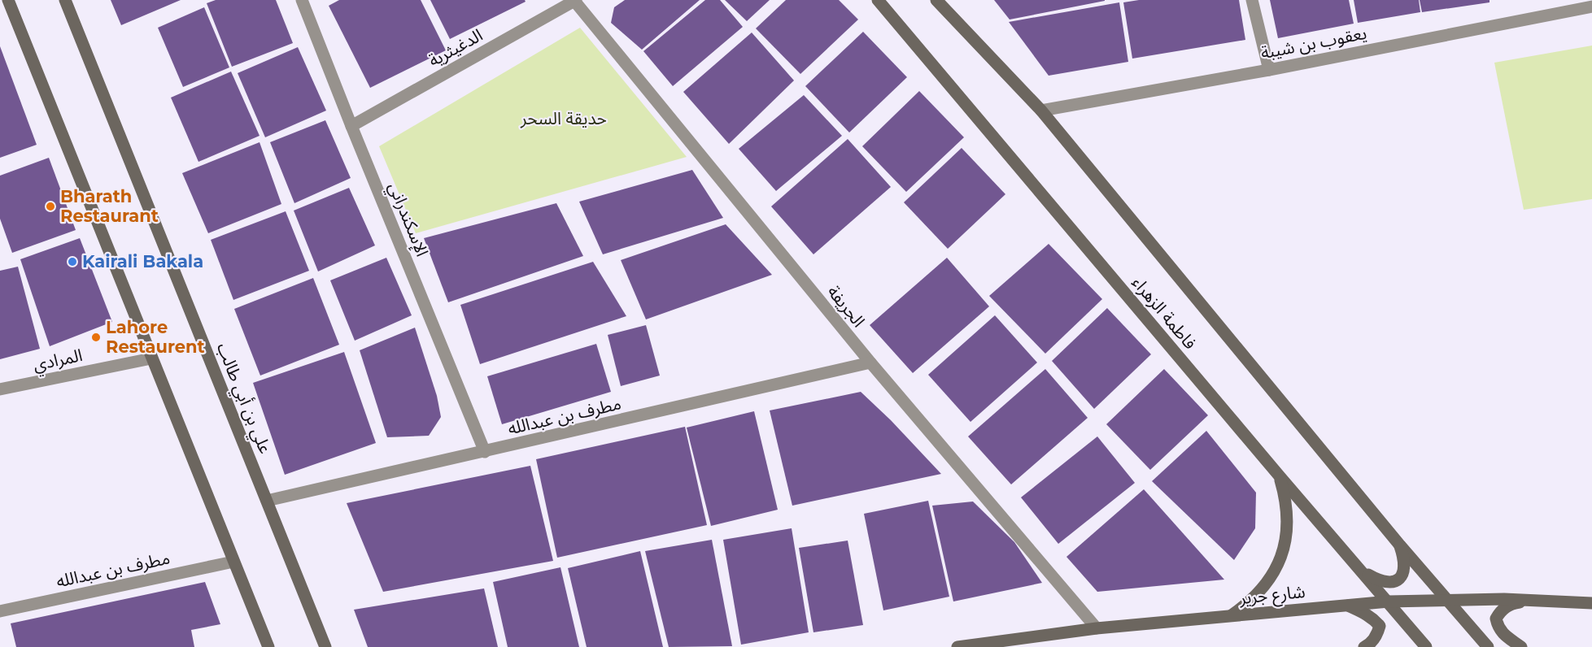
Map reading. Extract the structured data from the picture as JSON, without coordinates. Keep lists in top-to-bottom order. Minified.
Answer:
{"streets":{"main road":["فاطمة الزهراء","علي بن أبي طالب","شارع جرير"],"street":["يعقوب بن شيبة","الدغيثرية","الإسكندراني","الجريفة","المرادي","مطرف بن عبدالله"]},"crossings":[["الدغيثرية","الإسكندراني"],["الدغيثرية","الجريفة"],["الإسكندراني","مطرف بن عبدالله"],["الجريفة","مطرف بن عبدالله"],["الجريفة","شارع جرير"],["فاطمة الزهراء","شارع جرير"],["علي بن أبي طالب","مطرف بن عبدالله"]],"parks":["حديقة السحر"],"places":["Bharath Restaurant","Kairali Bakala","Lahore Restaurent"]}
